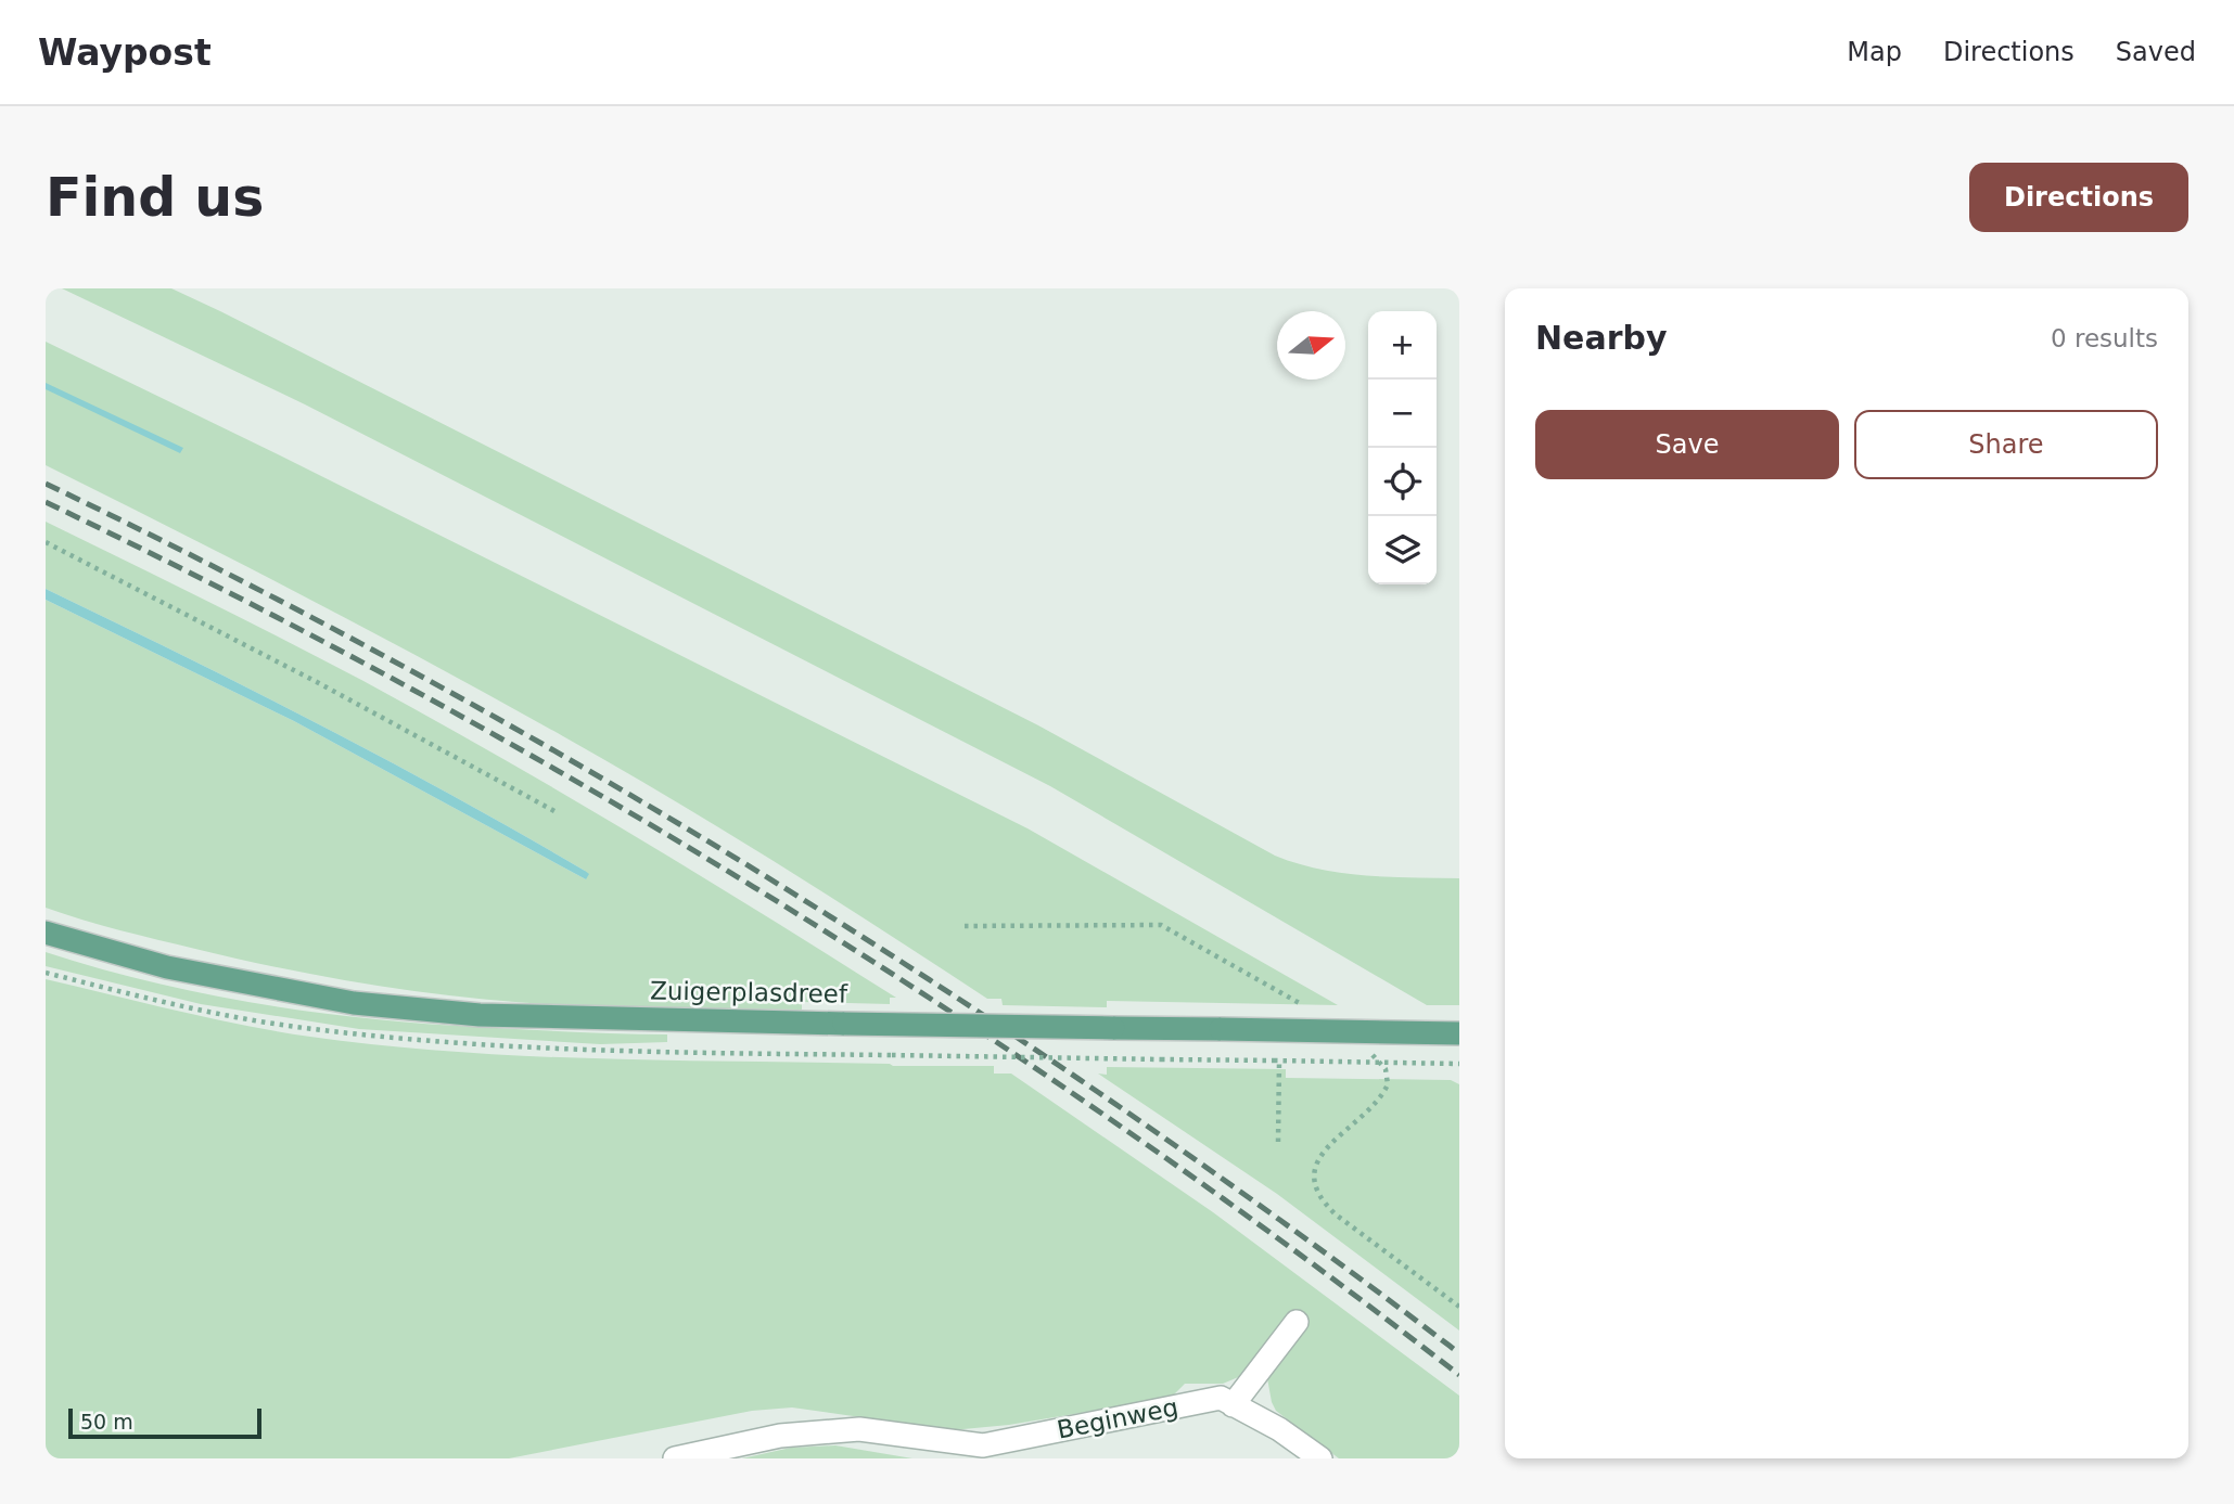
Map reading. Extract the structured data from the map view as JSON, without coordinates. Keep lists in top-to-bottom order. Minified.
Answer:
{"streets":{"main road":["Zuigerplasdreef"],"lane":["Beginweg"]},"scale_bar":"50 m","north":"right","page":{"header":"Waypost","nav":["Map","Directions","Saved"],"buttons":["Directions",["Save","Share"]],"title":"Find us","heading":["Nearby","0 results"],"map_buttons":["+","−"],"scale":"50 m"}}
